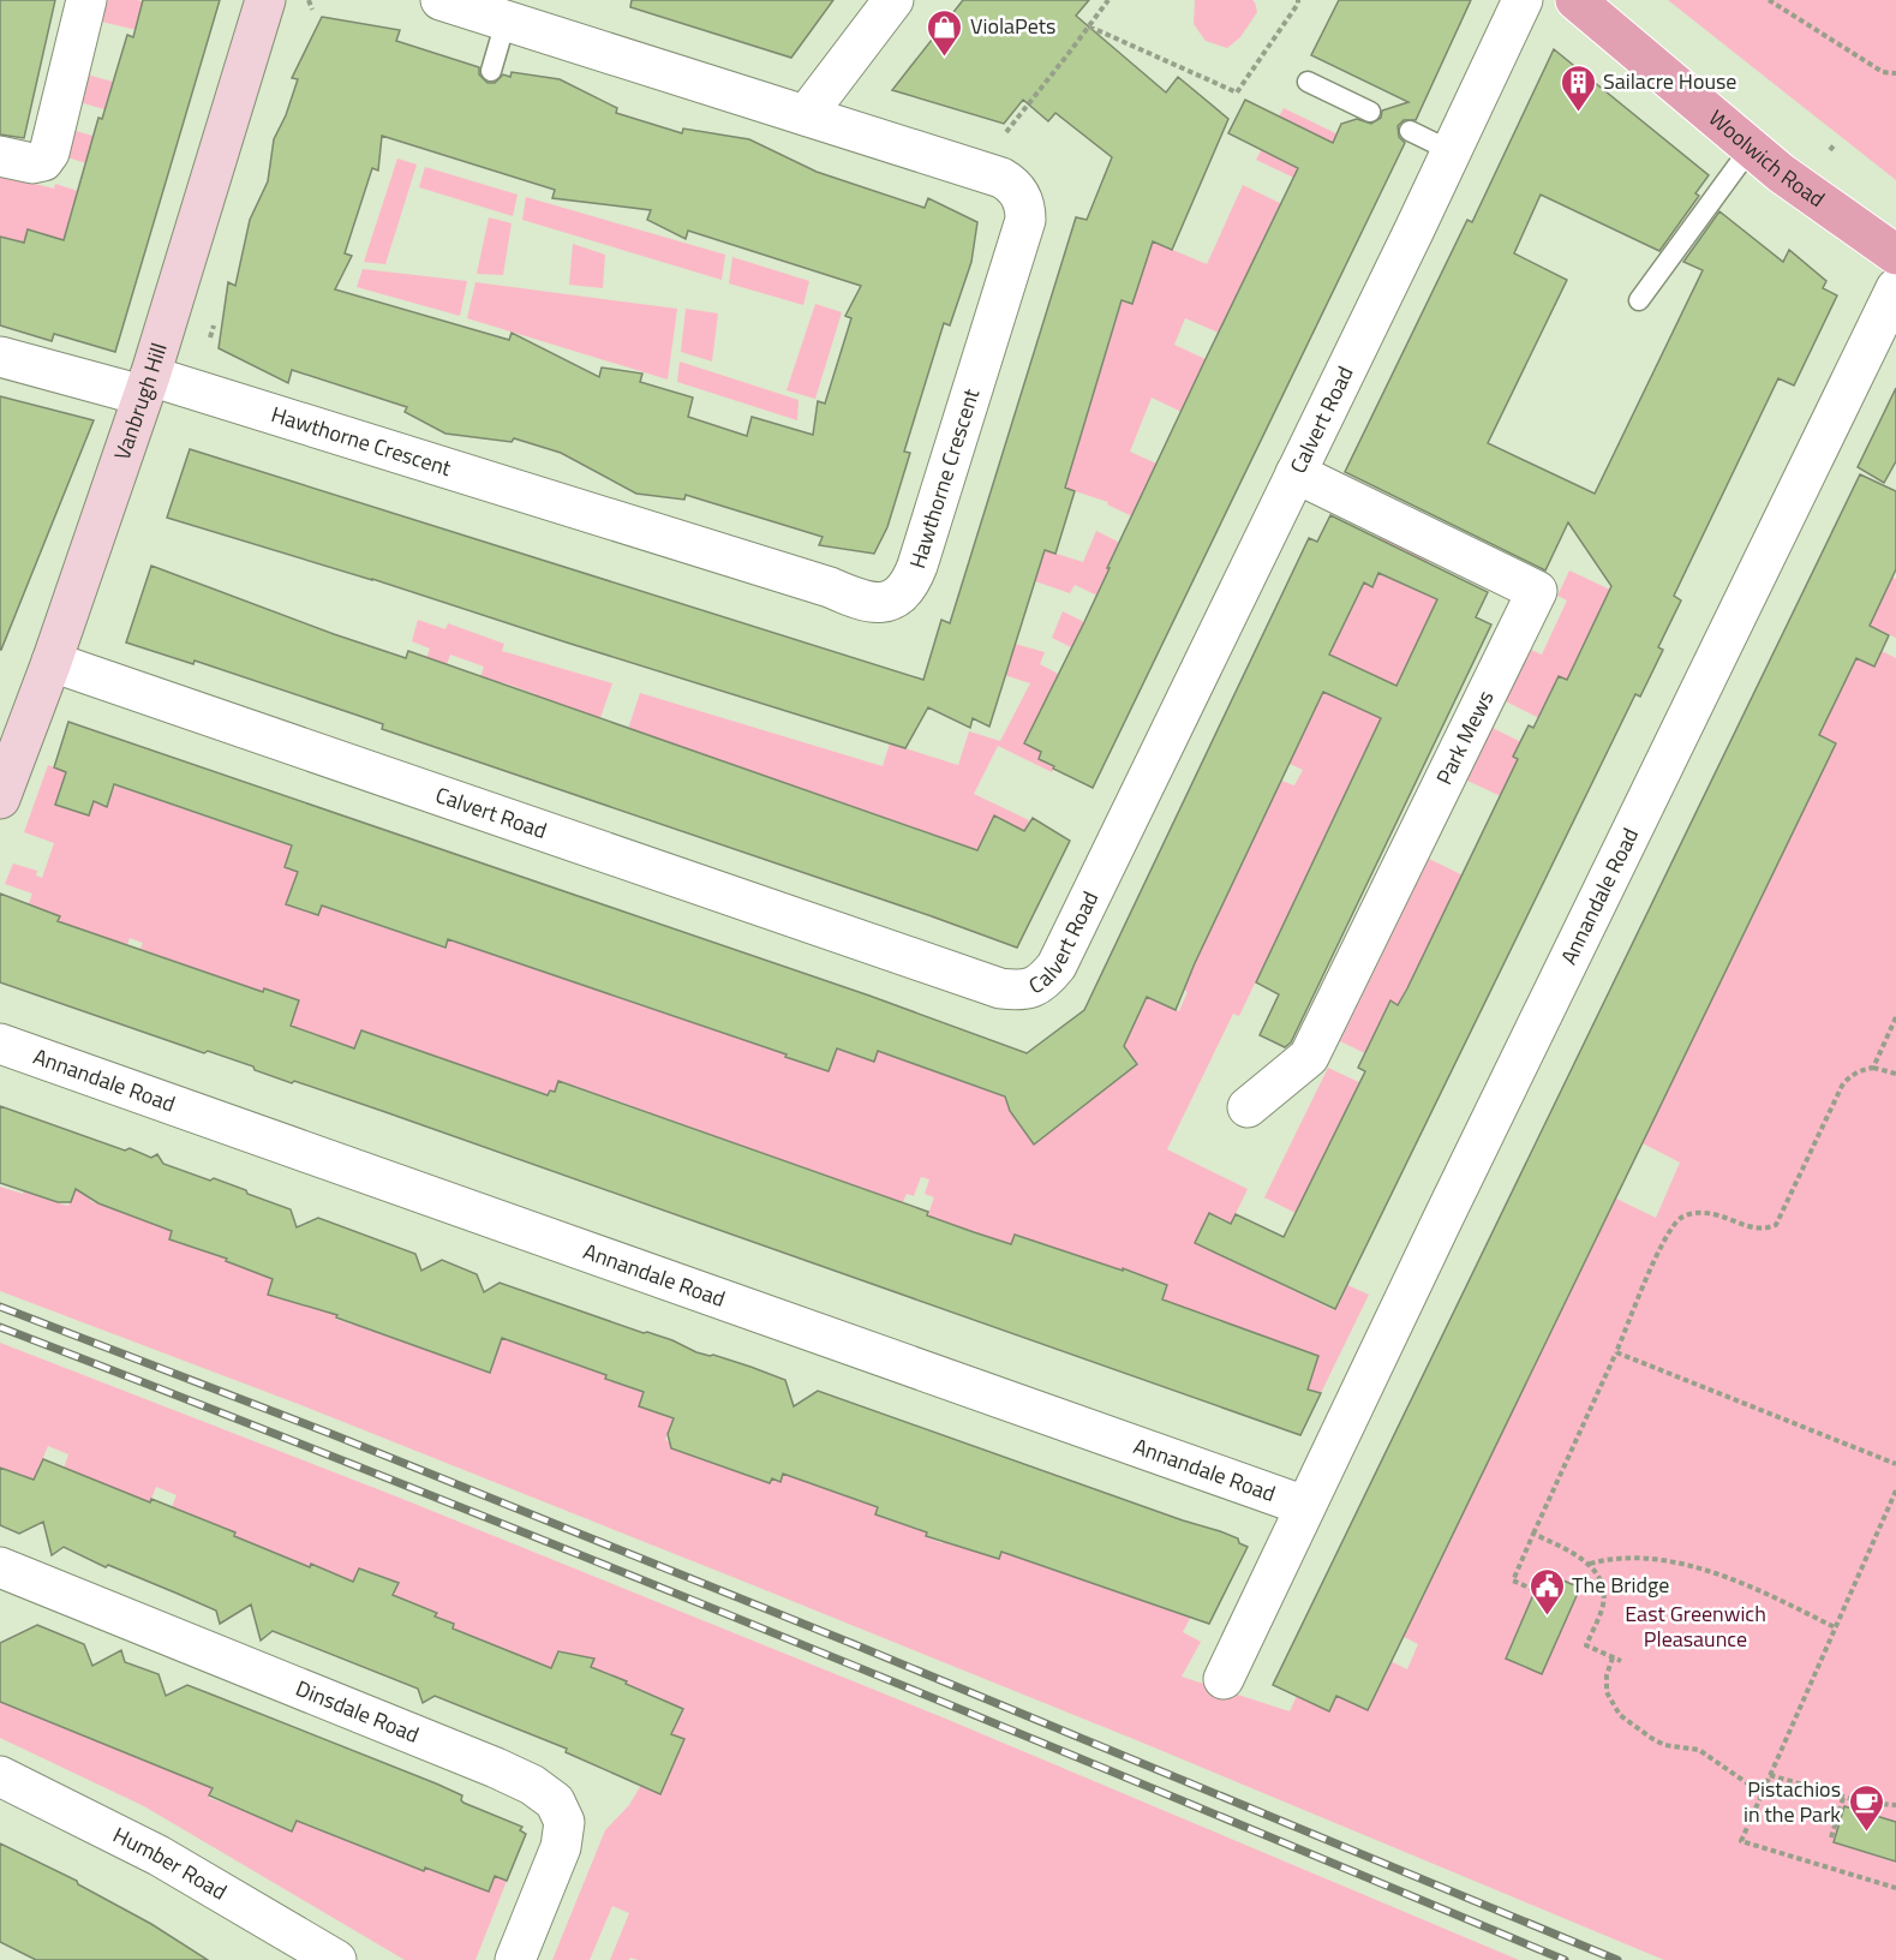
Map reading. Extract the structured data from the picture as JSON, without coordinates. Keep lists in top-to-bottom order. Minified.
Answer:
{"streets":{"main road":["Woolwich Road"],"street":["Vanbrugh Hill","Calvert Road","Hawthorne Crescent","Park Mews","Annandale Road","Dinsdale Road","Humber Road"]},"crossings":[["Vanbrugh Hill","Calvert Road"],["Vanbrugh Hill","Hawthorne Crescent"],["Calvert Road","Park Mews"]],"parks":["East Greenwich Pleasaunce"],"places":{"shop":["ViolaPets"],"building":["Sailacre House"],"public building":["The Bridge"],"cafe":["Pistachios in the Park"]}}
